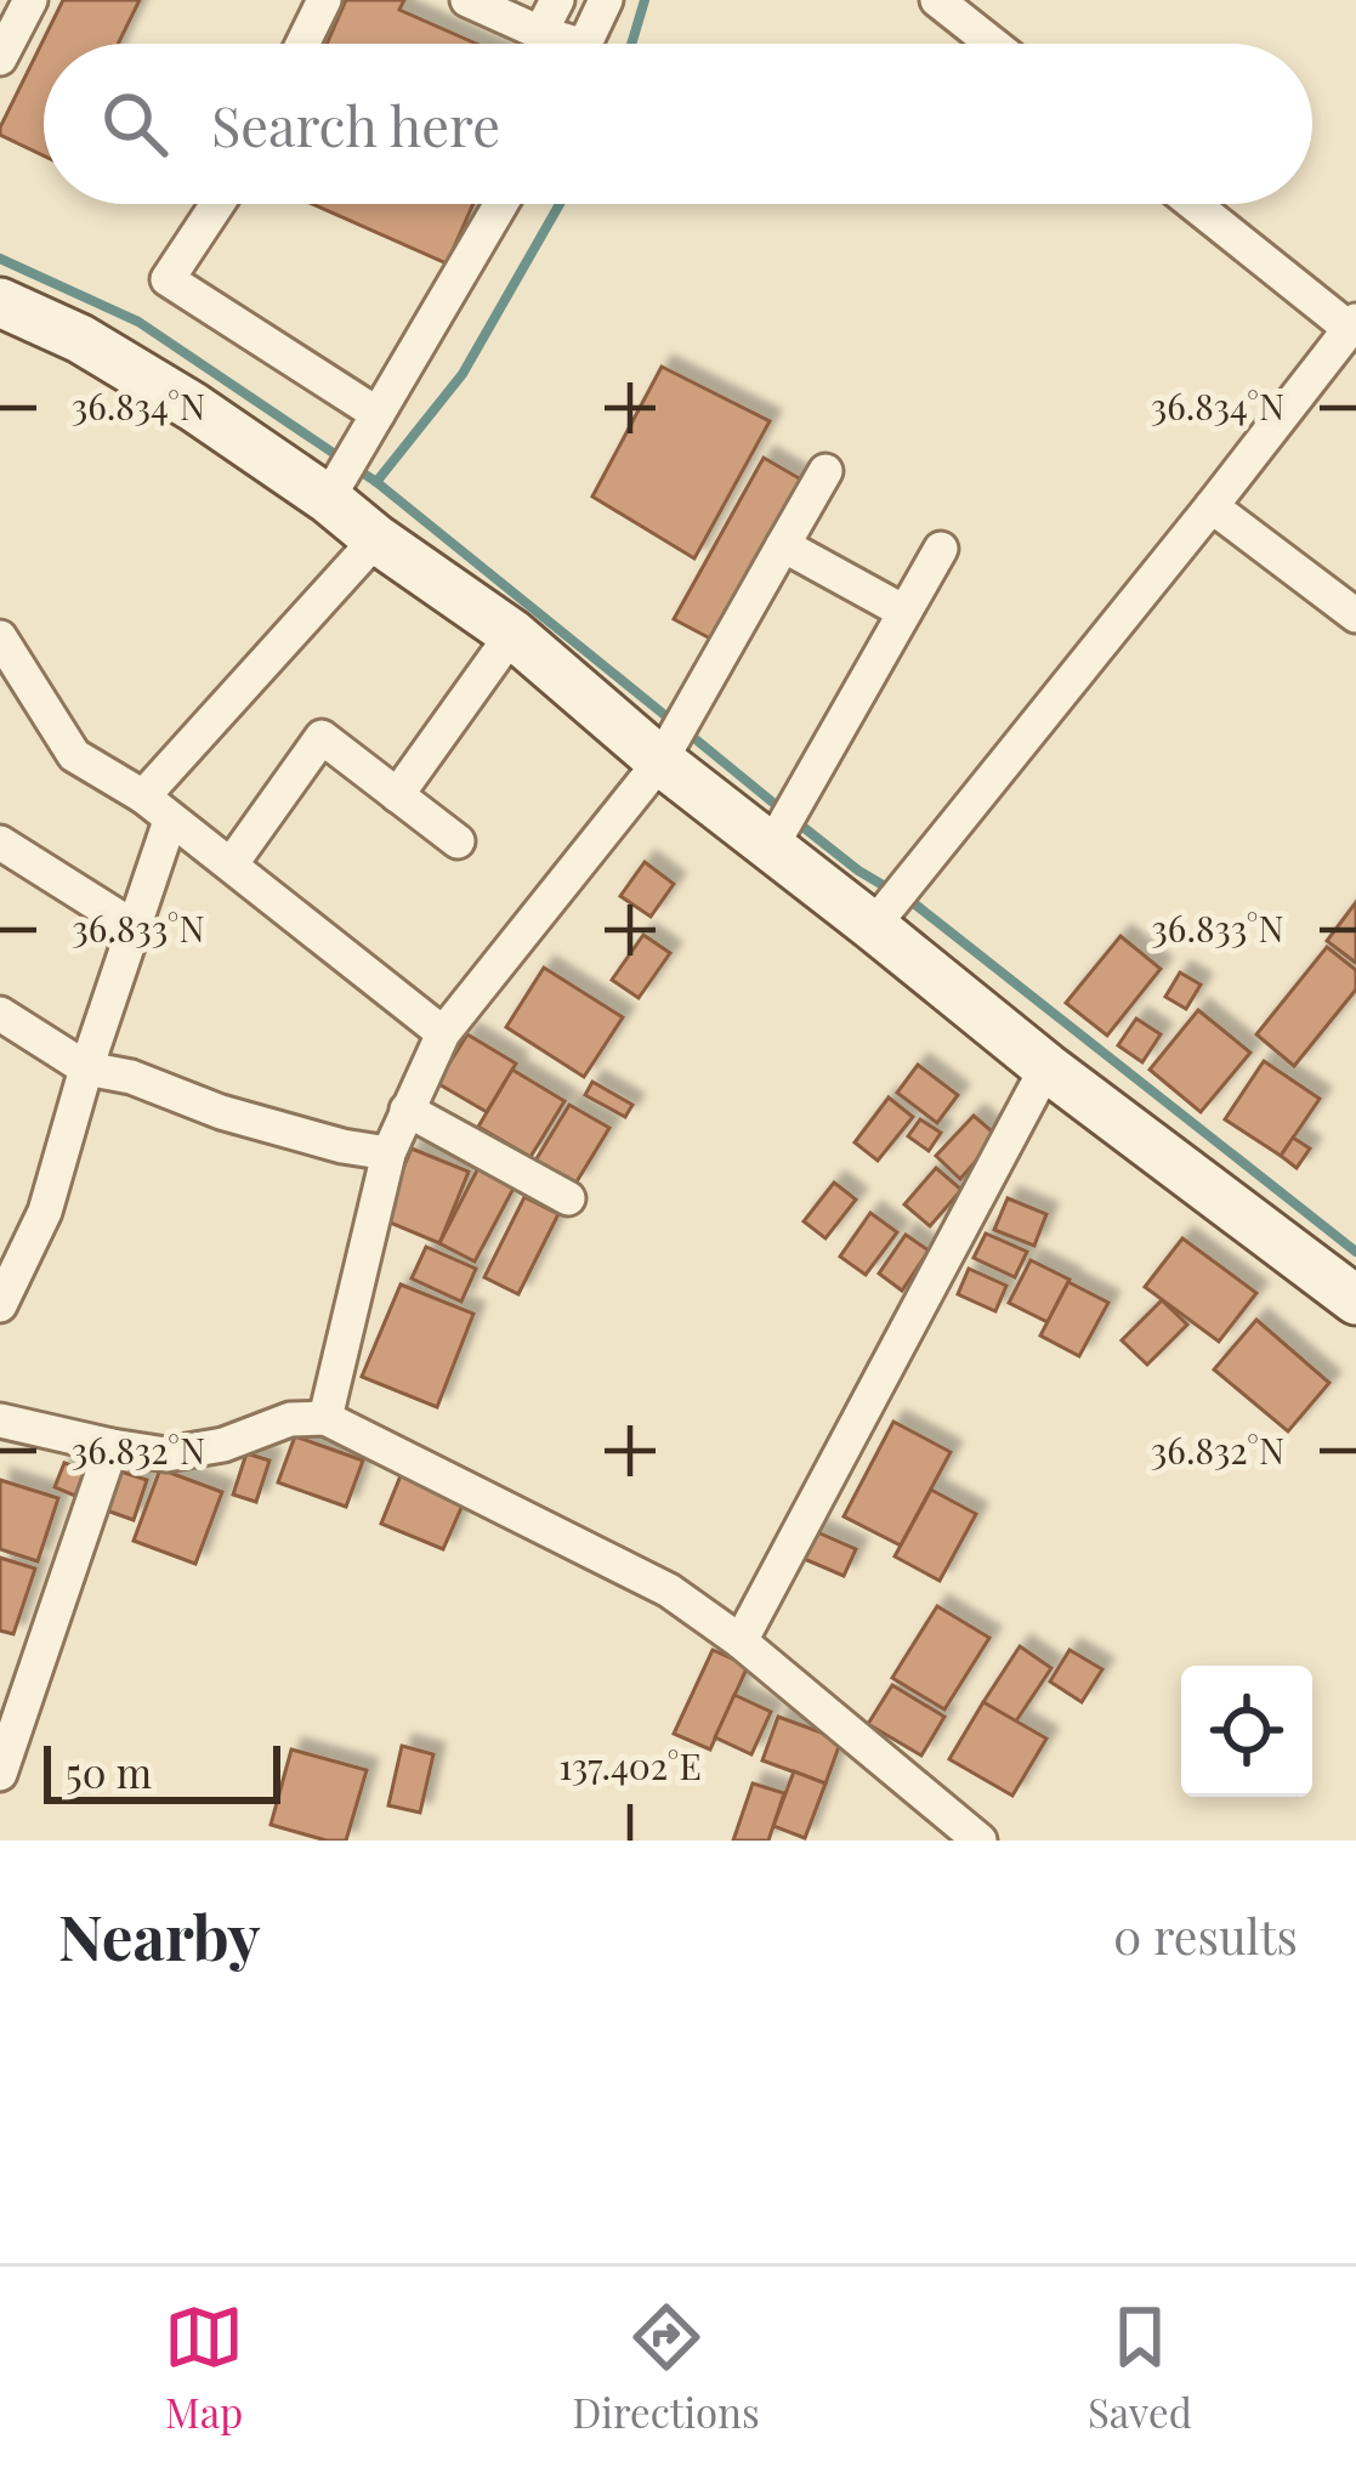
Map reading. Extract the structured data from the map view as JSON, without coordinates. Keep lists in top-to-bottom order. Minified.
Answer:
{"scale_bar":"50 m","page":{"search":"Search here","scale":"50 m","heading":["Nearby","0 results"],"nav":["Map","Directions","Saved"]},"coordinates":["36.834°N","36.833°N","36.832°N","137.402°E"]}
